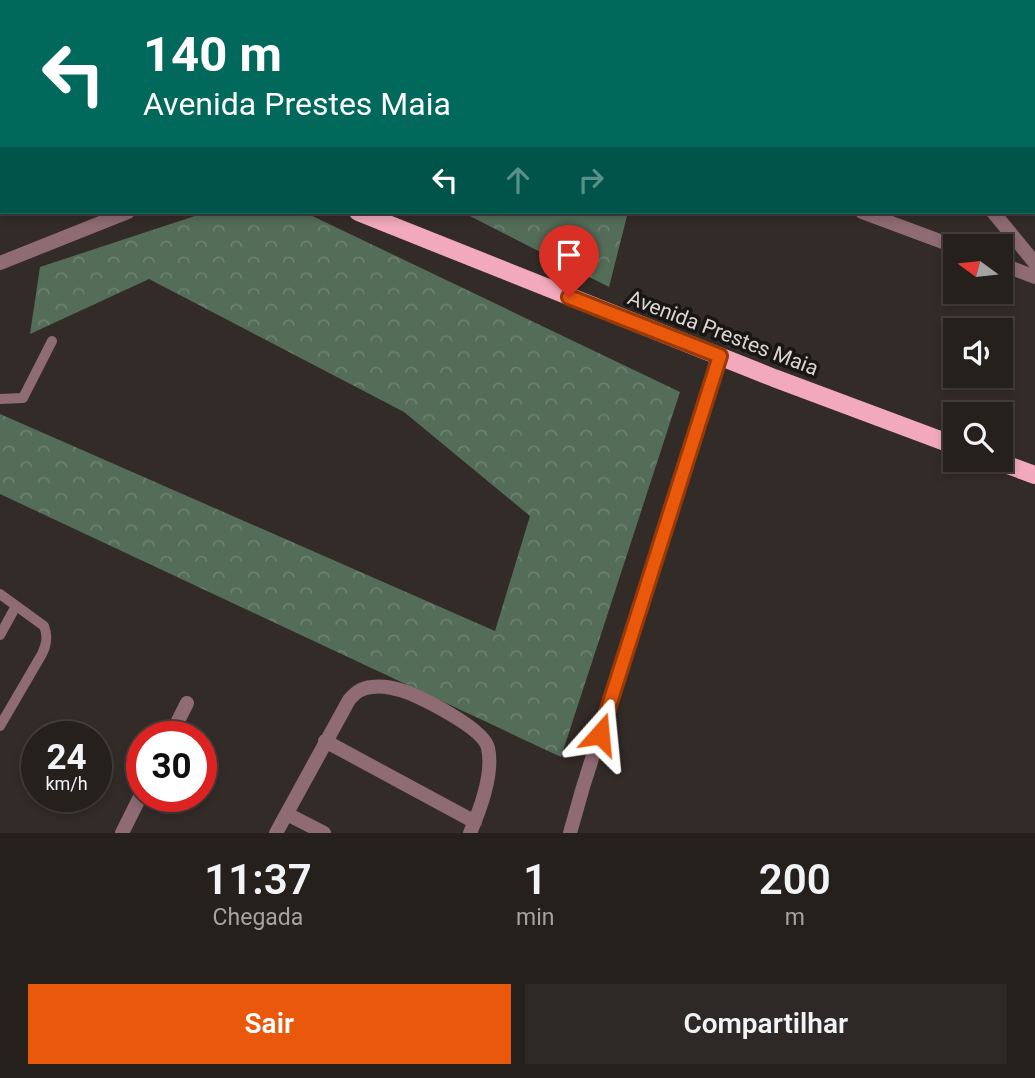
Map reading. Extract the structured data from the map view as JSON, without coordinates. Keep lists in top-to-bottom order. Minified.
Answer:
{"streets":{"main road":["Avenida Prestes Maia"]},"north":"left","page":{"turn":["140 m","Avenida Prestes Maia"],"speed":"24 km/h","limit":"30","eta":["11:37","Chegada","1","min","200","m"],"buttons":["Sair","Compartilhar"]}}
